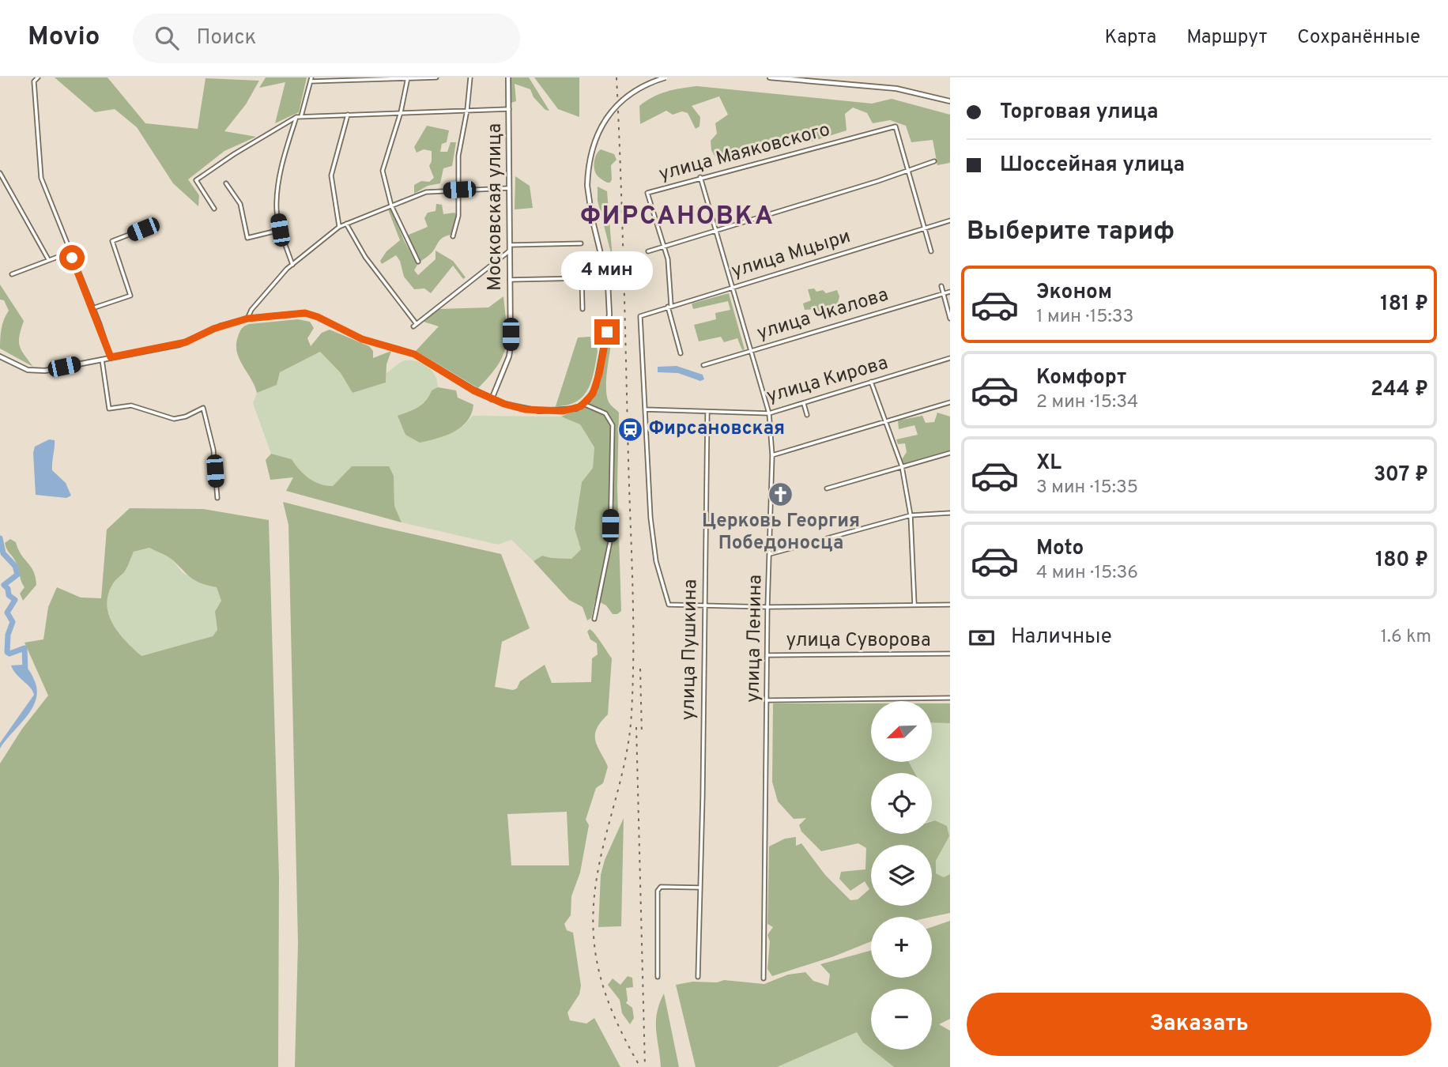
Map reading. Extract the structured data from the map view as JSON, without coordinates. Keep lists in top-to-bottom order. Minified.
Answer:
{"streets":{"street":["улица Маяковского","Московская улица","улица Мцыри","улица Чкалова","улица Кирова","улица Ленина","улица Суворова","улица Пушкина"]},"crossings":[["улица Маяковского","улица Мцыри"],["улица Маяковского","улица Ленина"],["улица Мцыри","улица Кирова"],["улица Мцыри","улица Ленина"],["улица Чкалова","улица Ленина"],["улица Кирова","улица Ленина"],["улица Кирова","улица Пушкина"],["улица Ленина","улица Суворова"]],"districts":["ФИРСАНОВКА"],"places":{"station":["Фирсановская"],"church":["Церковь Георгия Победоносца"]},"north":"bottom left","page":{"header":"Movio","search":"Поиск","nav":["Карта","Маршрут","Сохранённые"],"banner":["Торговая улица","Шоссейная улица"],"heading":"Выберите тариф","bubble":"4 мин","list":[{"name":"Эконом","note":"1 мин · 15:33","value":"181 ₽"},{"name":"Комфорт","note":"2 мин · 15:34","value":"244 ₽"},{"name":"XL","note":"3 мин · 15:35","value":"307 ₽"},{"name":"Moto","note":"4 мин · 15:36","value":"180 ₽"}],"pay":["Наличные","1.6 km"],"map_buttons":["+","−"],"buttons":"Заказать"}}
